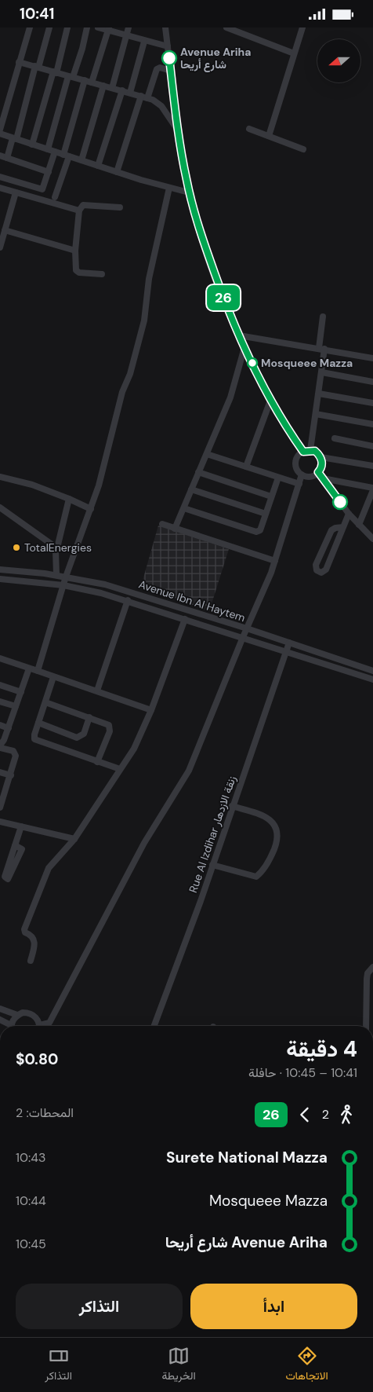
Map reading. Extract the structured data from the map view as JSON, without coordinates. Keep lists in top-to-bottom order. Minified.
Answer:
{"streets":{"street":["Avenue Ibn Al Haytem","Rue Al Izdihar زنقة الازدهار"]},"crossings":[["Avenue Ibn Al Haytem","Rue Al Izdihar زنقة الازدهار"]],"places":["Avenue Ariha شارع أريحا","Mosqueee Mazza","TotalEnergies"],"lines":["bus line 26"],"north":"left","page":{"status":"10:41","on_map":"26","heading":["4 دقيقة","10:41 – 10:45 · حافلة","$0.80"],"legs":["2","26","المحطات: 2"],"list":[{"name":"Surete National Mazza","value":"10:43"},{"name":"Mosqueee Mazza","value":"10:44"},{"name":"Avenue Ariha شارع أريحا","value":"10:45"}],"buttons":["ابدأ","التذاكر"],"tabs":["الاتجاهات","الخريطة","التذاكر"]}}
